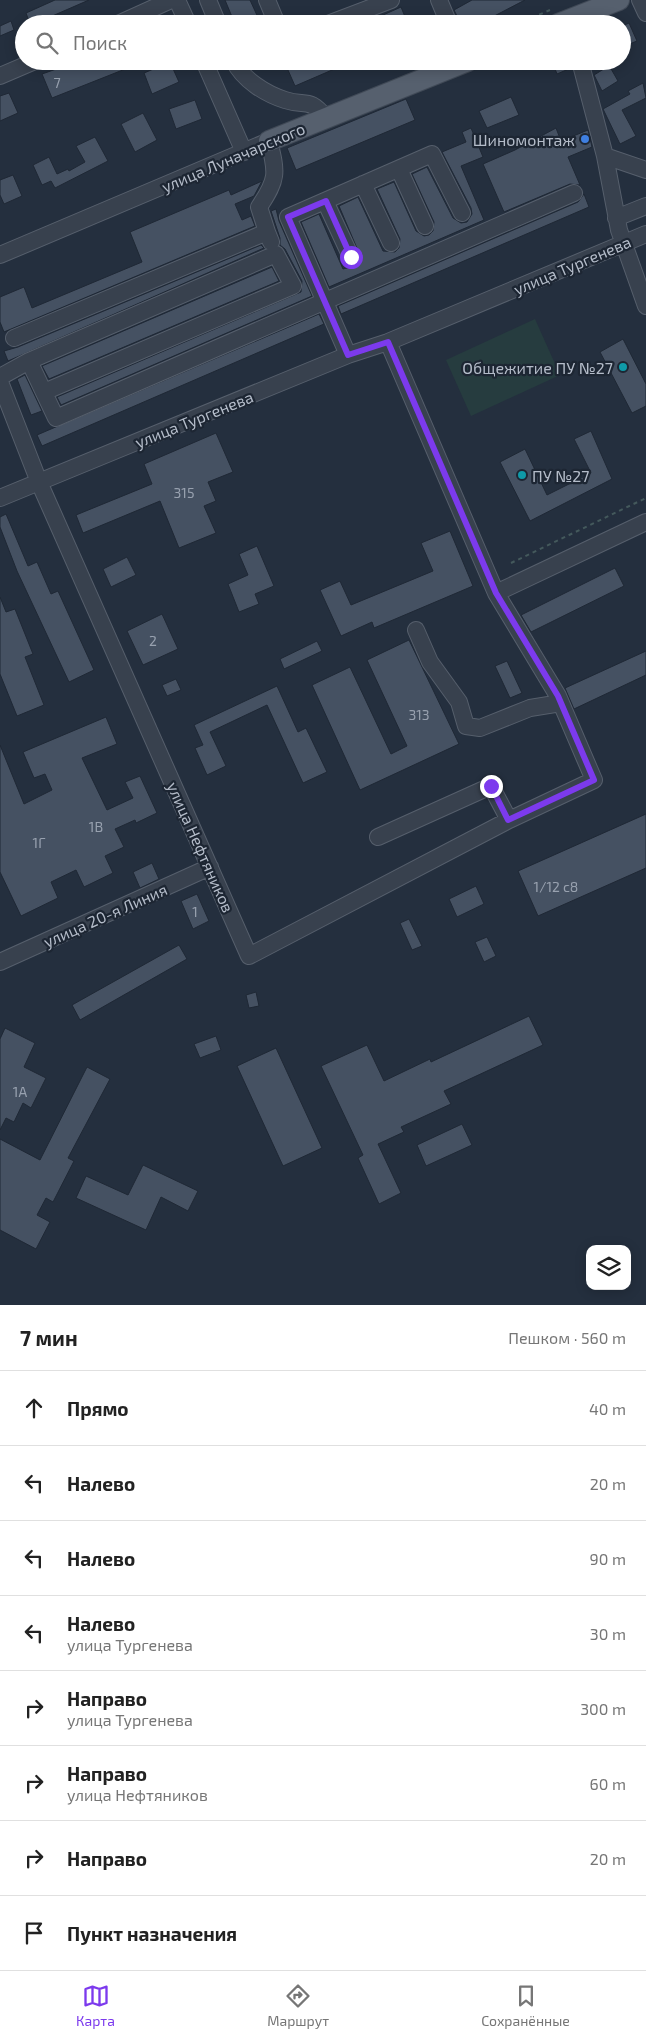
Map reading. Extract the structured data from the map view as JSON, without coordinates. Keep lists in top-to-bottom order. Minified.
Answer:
{"streets":{"main road":["улица Луначарского"],"street":["улица Тургенева","улица Нефтяников","улица 20-я Линия"]},"crossings":[["улица Тургенева","улица Нефтяников"],["улица Нефтяников","улица 20-я Линия"]],"places":["Шиномонтаж","Общежитие ПУ №27","ПУ №27"],"house_numbers":["7","315","2","313","1В","1Г","1/12 с8","1","1А"],"page":{"search":"Поиск","heading":["7 мин","Пешком · 560 m"],"list":[["Прямо","40 m"],["Налево","20 m"],["Налево","90 m"],["Налево","улица Тургенева","30 m"],["Направо","улица Тургенева","300 m"],["Направо","улица Нефтяников","60 m"],["Направо","20 m"],"Пункт назначения"],"nav":["Карта","Маршрут","Сохранённые"]}}
